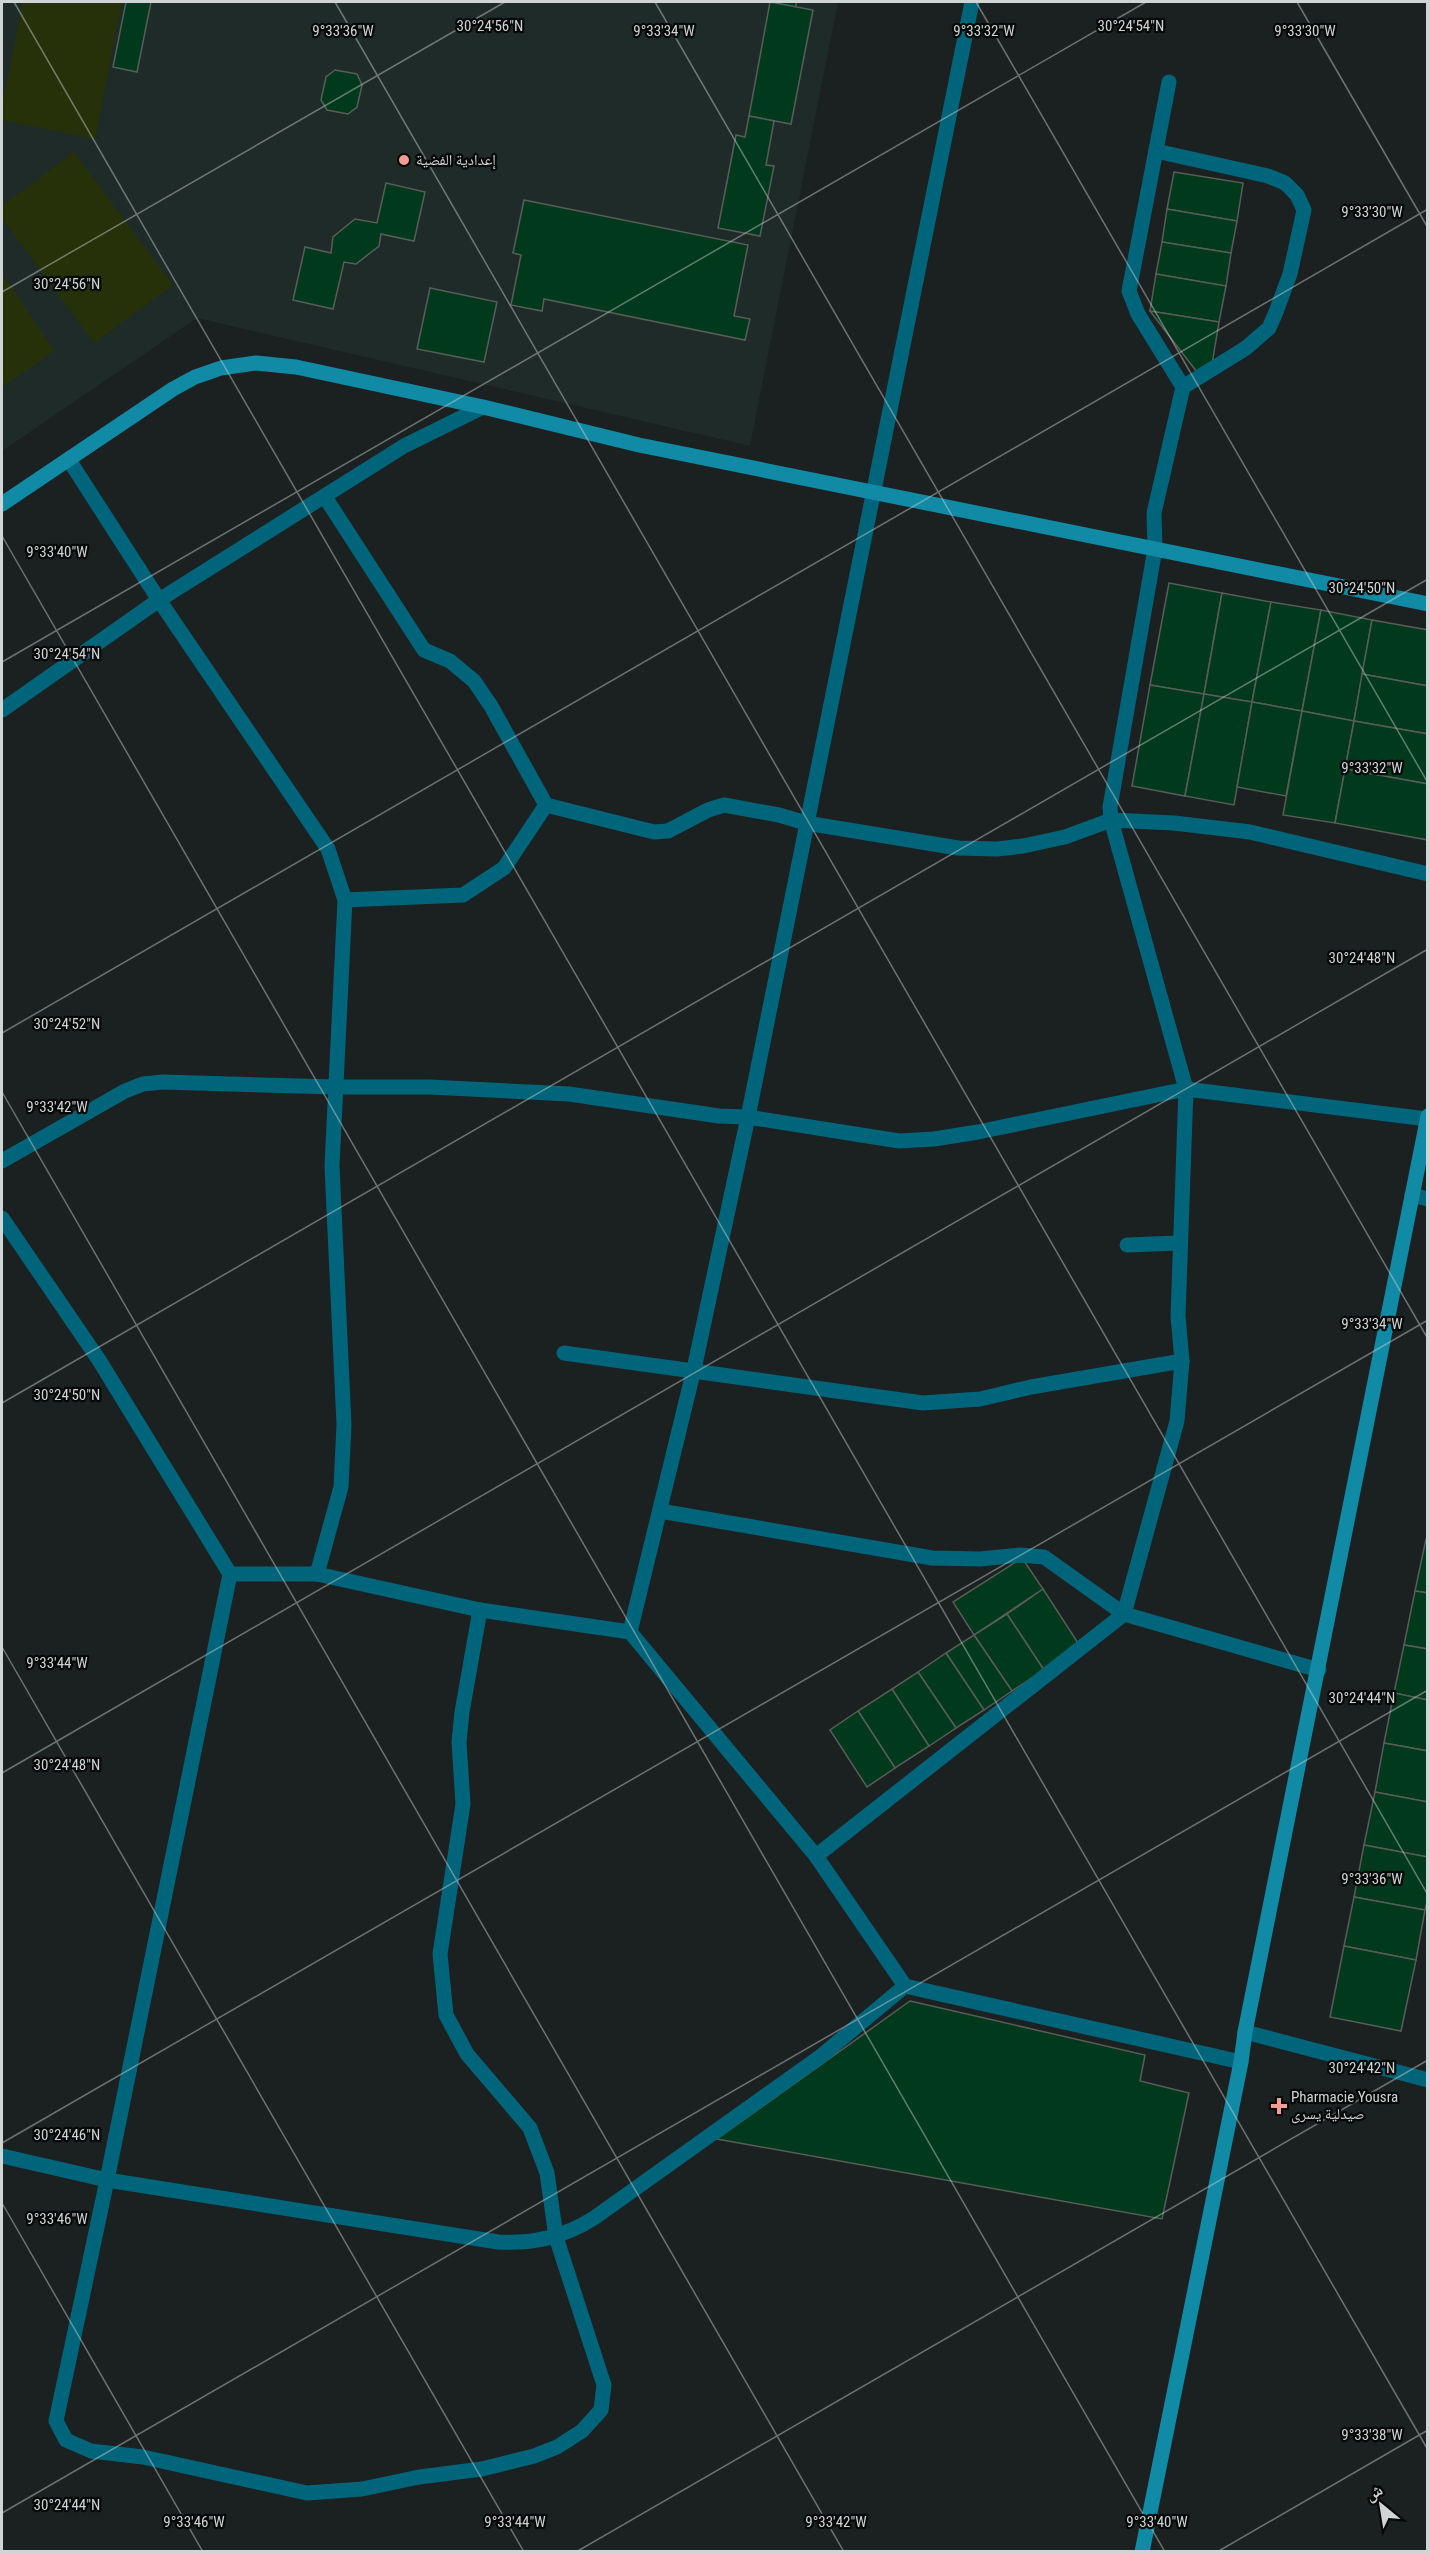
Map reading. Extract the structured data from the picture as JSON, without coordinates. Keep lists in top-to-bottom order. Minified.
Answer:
{"places":{"other":["إعدادية الفضية"],"health":["Pharmacie Yousra صيدلية يسرى"]},"north":"top left","coordinates":["30°24'54\"N","30°24'56\"N","9°33'32\"W","9°33'30\"W","9°33'36\"W","9°33'34\"W","9°33'40\"W","30°24'50\"N","30°24'48\"N","30°24'52\"N","9°33'42\"W","9°33'44\"W","30°24'44\"N","30°24'42\"N","30°24'46\"N","9°33'46\"W","9°33'38\"W"]}
